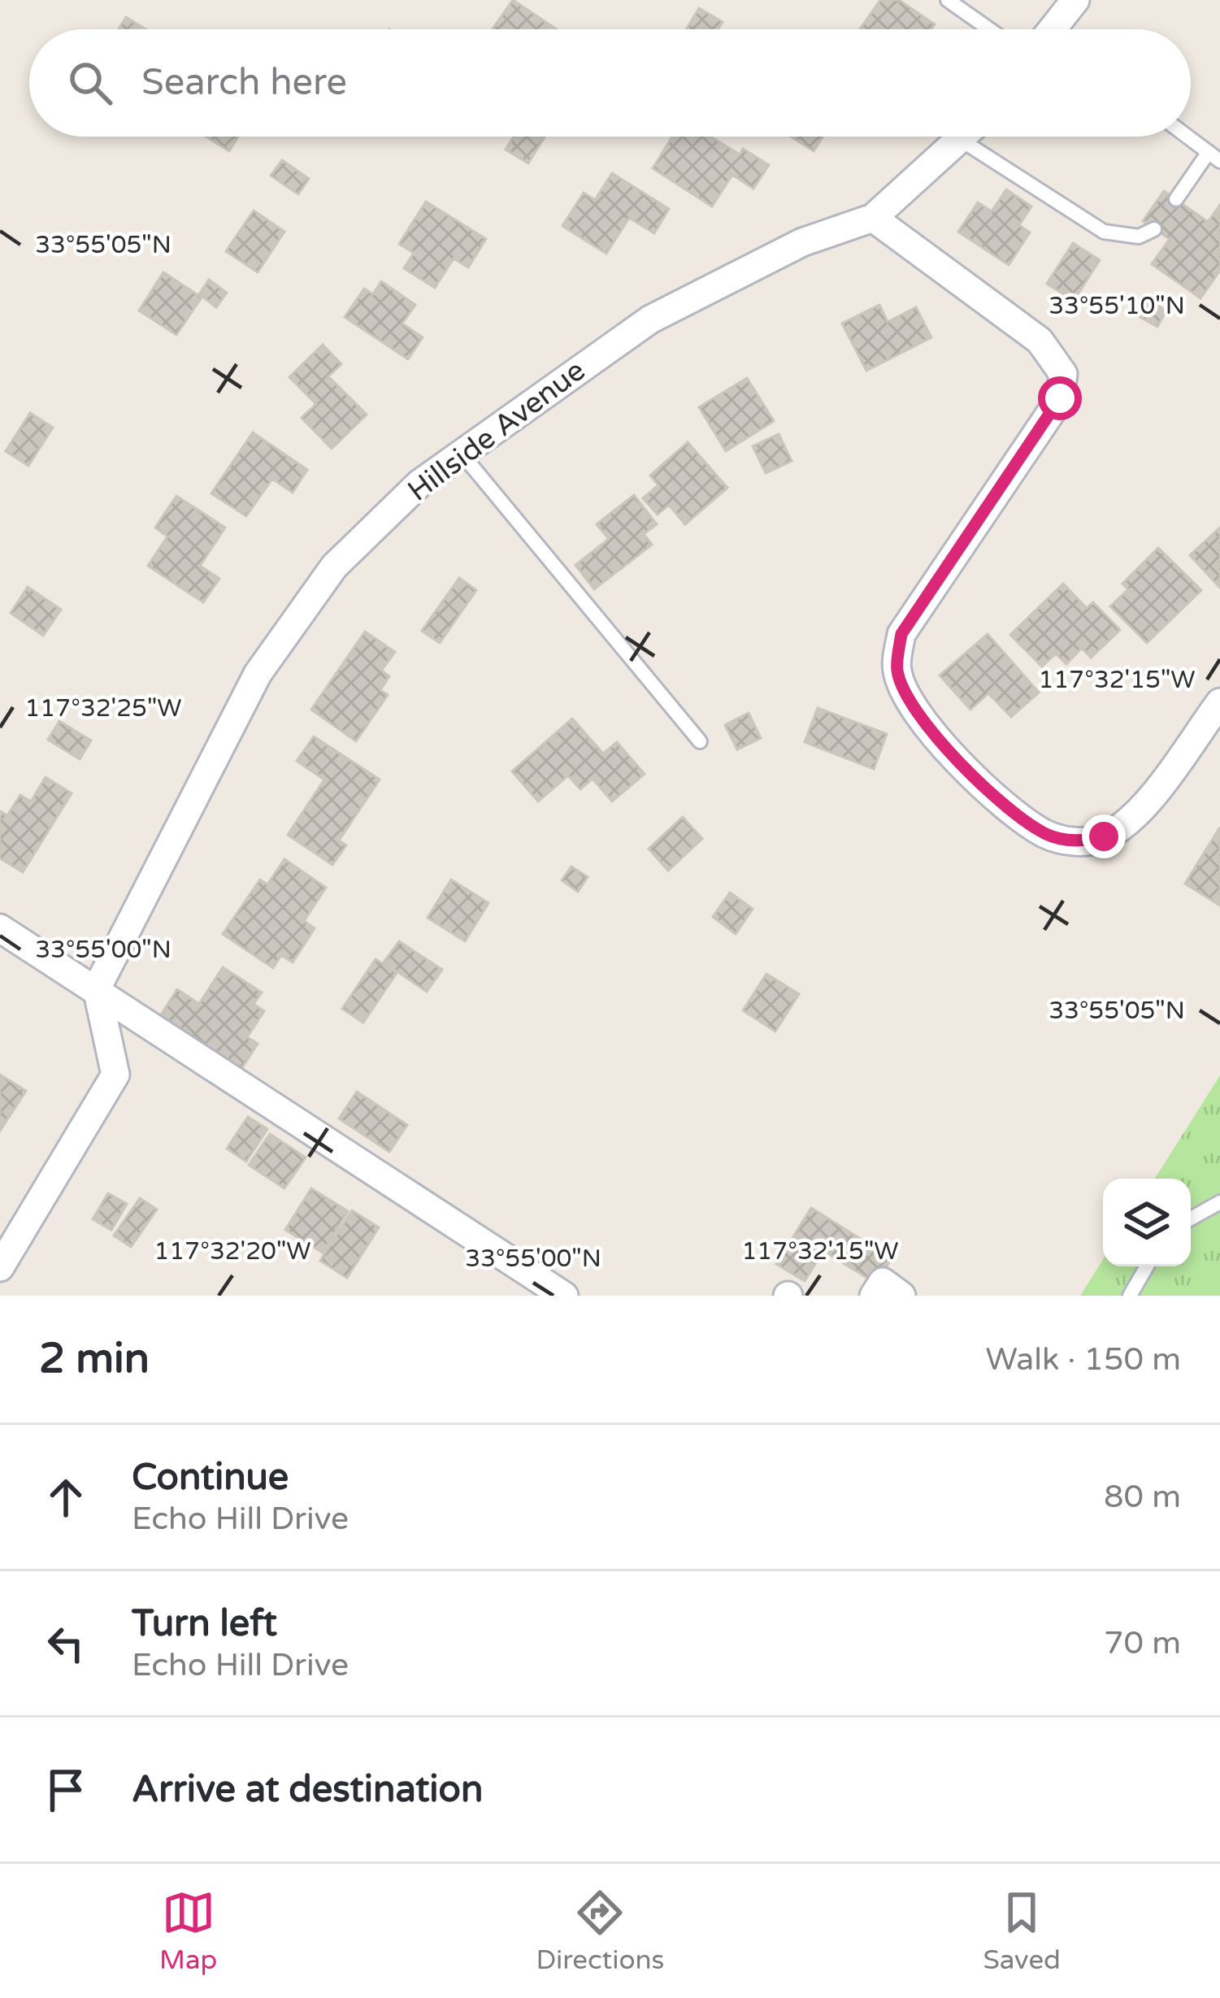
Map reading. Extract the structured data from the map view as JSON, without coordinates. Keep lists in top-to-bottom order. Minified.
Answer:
{"streets":{"street":["Hillside Avenue"]},"page":{"search":"Search here","heading":["2 min","Walk · 150 m"],"list":[["Continue","Echo Hill Drive","80 m"],["Turn left","Echo Hill Drive","70 m"],"Arrive at destination"],"nav":["Map","Directions","Saved"]},"coordinates":["33°55'05\"N","33°55'10\"N","117°32'15\"W","117°32'25\"W","33°55'00\"N","117°32'20\"W"]}
